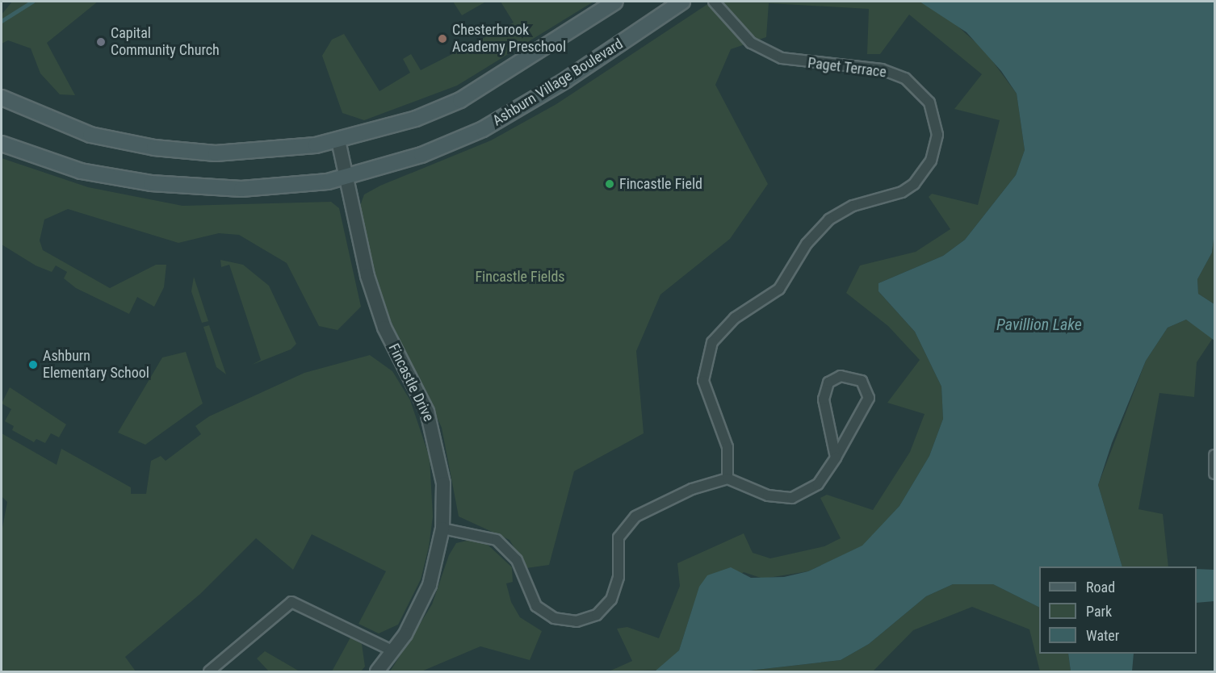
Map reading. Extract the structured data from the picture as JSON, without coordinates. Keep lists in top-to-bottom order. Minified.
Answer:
{"streets":{"main road":["Ashburn Village Boulevard"],"street":["Paget Terrace","Fincastle Drive"]},"crossings":[["Ashburn Village Boulevard","Fincastle Drive"]],"water":["Pavillion Lake"],"parks":["Fincastle Fields"],"places":["Chesterbrook Academy Preschool","Capital Community Church","Fincastle Field","Ashburn Elementary School"],"legend":["Road","Park","Water"]}
